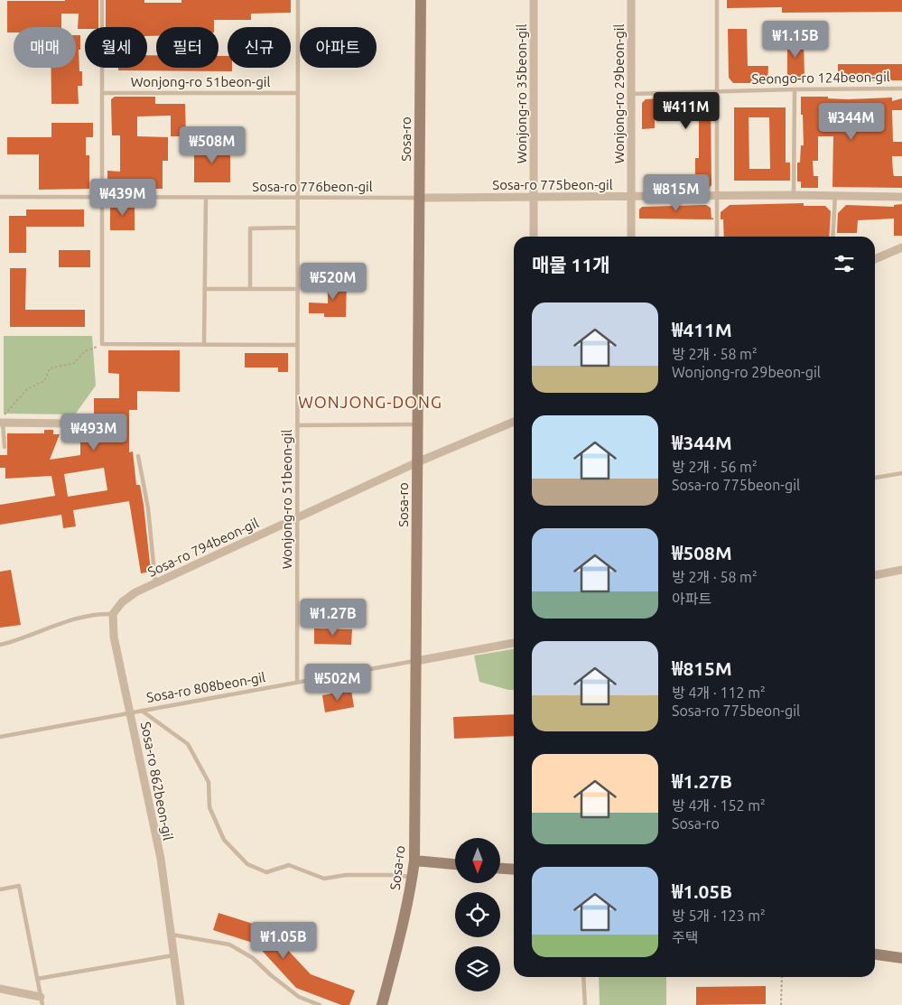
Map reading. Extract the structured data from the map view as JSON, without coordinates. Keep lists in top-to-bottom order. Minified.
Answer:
{"streets":{"street":["Wonjong-ro 35beon-gil","Wonjong-ro 29beon-gil","Sosa-ro","Sosa-ro 775beon-gil","Sosa-ro 794beon-gil","Sosa-ro 862beon-gil"],"lane":["Seongo-ro 124beon-gil","Wonjong-ro 51beon-gil","Sosa-ro 776beon-gil","Sosa-ro 808beon-gil"]},"crossings":[["Seongo-ro 124beon-gil","Wonjong-ro 29beon-gil"],["Wonjong-ro 51beon-gil","Sosa-ro 776beon-gil"],["Wonjong-ro 51beon-gil","Sosa-ro 794beon-gil"],["Wonjong-ro 51beon-gil","Sosa-ro 808beon-gil"],["Wonjong-ro 35beon-gil","Sosa-ro 775beon-gil"],["Wonjong-ro 29beon-gil","Sosa-ro 775beon-gil"],["Sosa-ro","Sosa-ro 775beon-gil"],["Sosa-ro","Sosa-ro 776beon-gil"],["Sosa-ro","Sosa-ro 794beon-gil"],["Sosa-ro","Sosa-ro 808beon-gil"],["Sosa-ro 775beon-gil","Sosa-ro 776beon-gil"],["Sosa-ro 794beon-gil","Sosa-ro 862beon-gil"],["Sosa-ro 808beon-gil","Sosa-ro 862beon-gil"]],"districts":["WONJONG-DONG"],"north":"bottom","page":{"price":["₩1.15B","₩411M","₩344M","₩508M","₩815M","₩439M","₩520M","₩493M","₩1.27B","₩502M","₩1.05B"],"chip":["매매","월세","필터","신규","아파트"],"heading":"매물 11개","list":[{"name":"₩411M","note":"방 2개 · 58 m² · Wonjong-ro 29beon-gil"},{"name":"₩344M","note":"방 2개 · 56 m² · Sosa-ro 775beon-gil"},{"name":"₩508M","note":"방 2개 · 58 m² · 아파트"},{"name":"₩815M","note":"방 4개 · 112 m² · Sosa-ro 775beon-gil"},{"name":"₩1.27B","note":"방 4개 · 152 m² · Sosa-ro"},{"name":"₩1.05B","note":"방 5개 · 123 m² · 주택"}]}}
